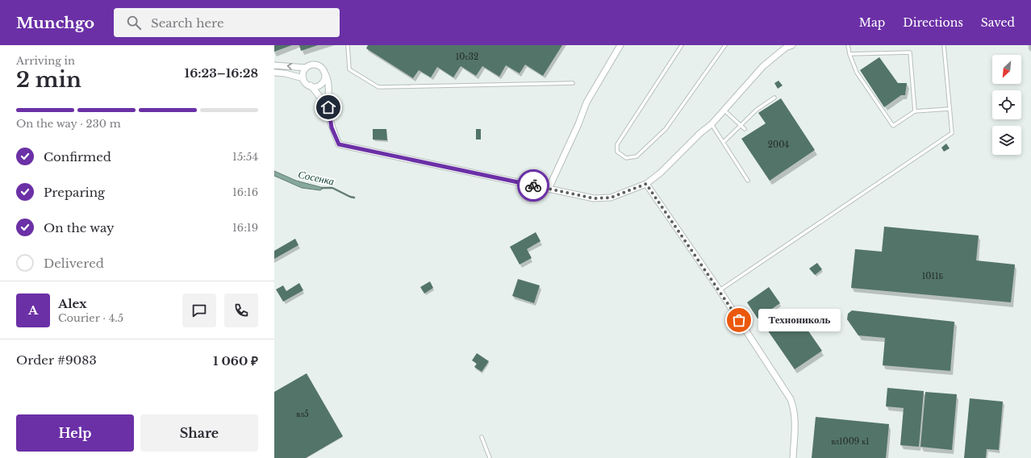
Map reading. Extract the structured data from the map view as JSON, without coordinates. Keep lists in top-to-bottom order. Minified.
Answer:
{"water":["Сосенка"],"places":["Технониколь"],"house_numbers":["10с32","2004","1011Б","вл5","вл1009 к1"],"north":"bottom left","page":{"header":"Munchgo","search":"Search here","nav":["Map","Directions","Saved"],"heading":["2 min","Arriving in","16:23–16:28"],"panel":["Alex","Courier · 4.5","Order #9083","1 060 ₽"],"bar":"On the way · 230 m","list":[["Confirmed","15:54"],["Preparing","16:16"],["On the way","16:19"],"Delivered"],"round":"A","bubble":"Технониколь","buttons":["Help","Share"]}}
